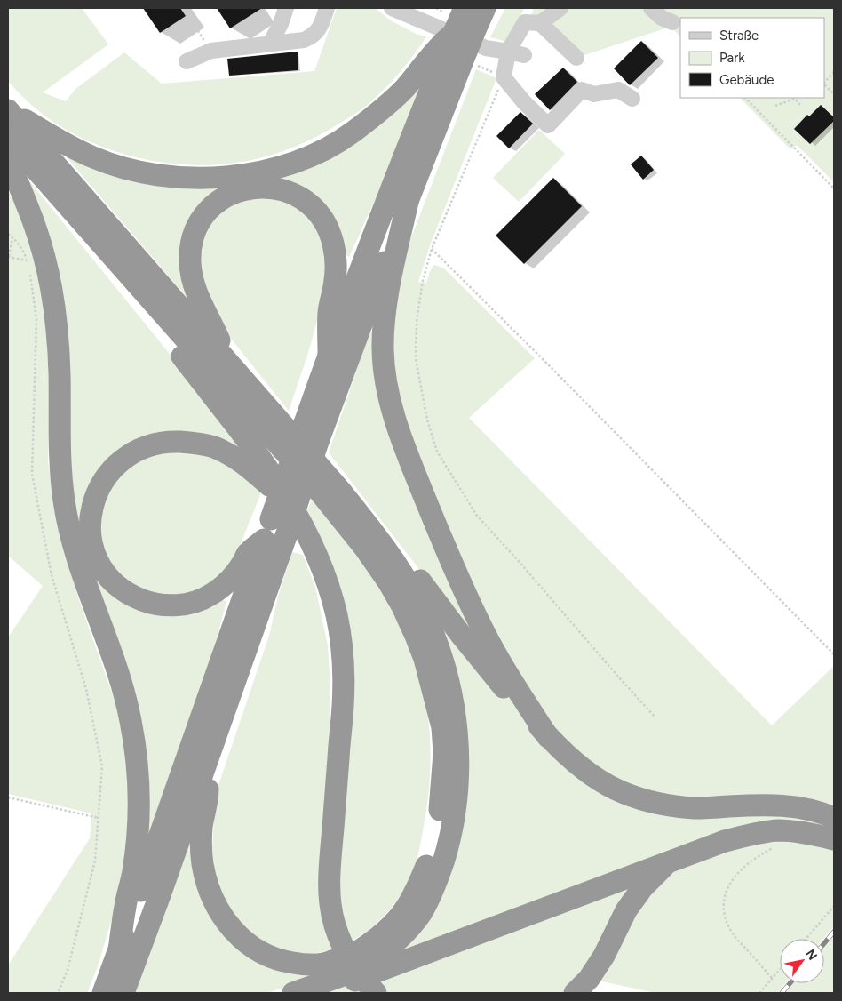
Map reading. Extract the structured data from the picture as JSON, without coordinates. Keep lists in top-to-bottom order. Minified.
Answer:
{"legend":["Straße","Park","Gebäude"],"north":"top right"}
